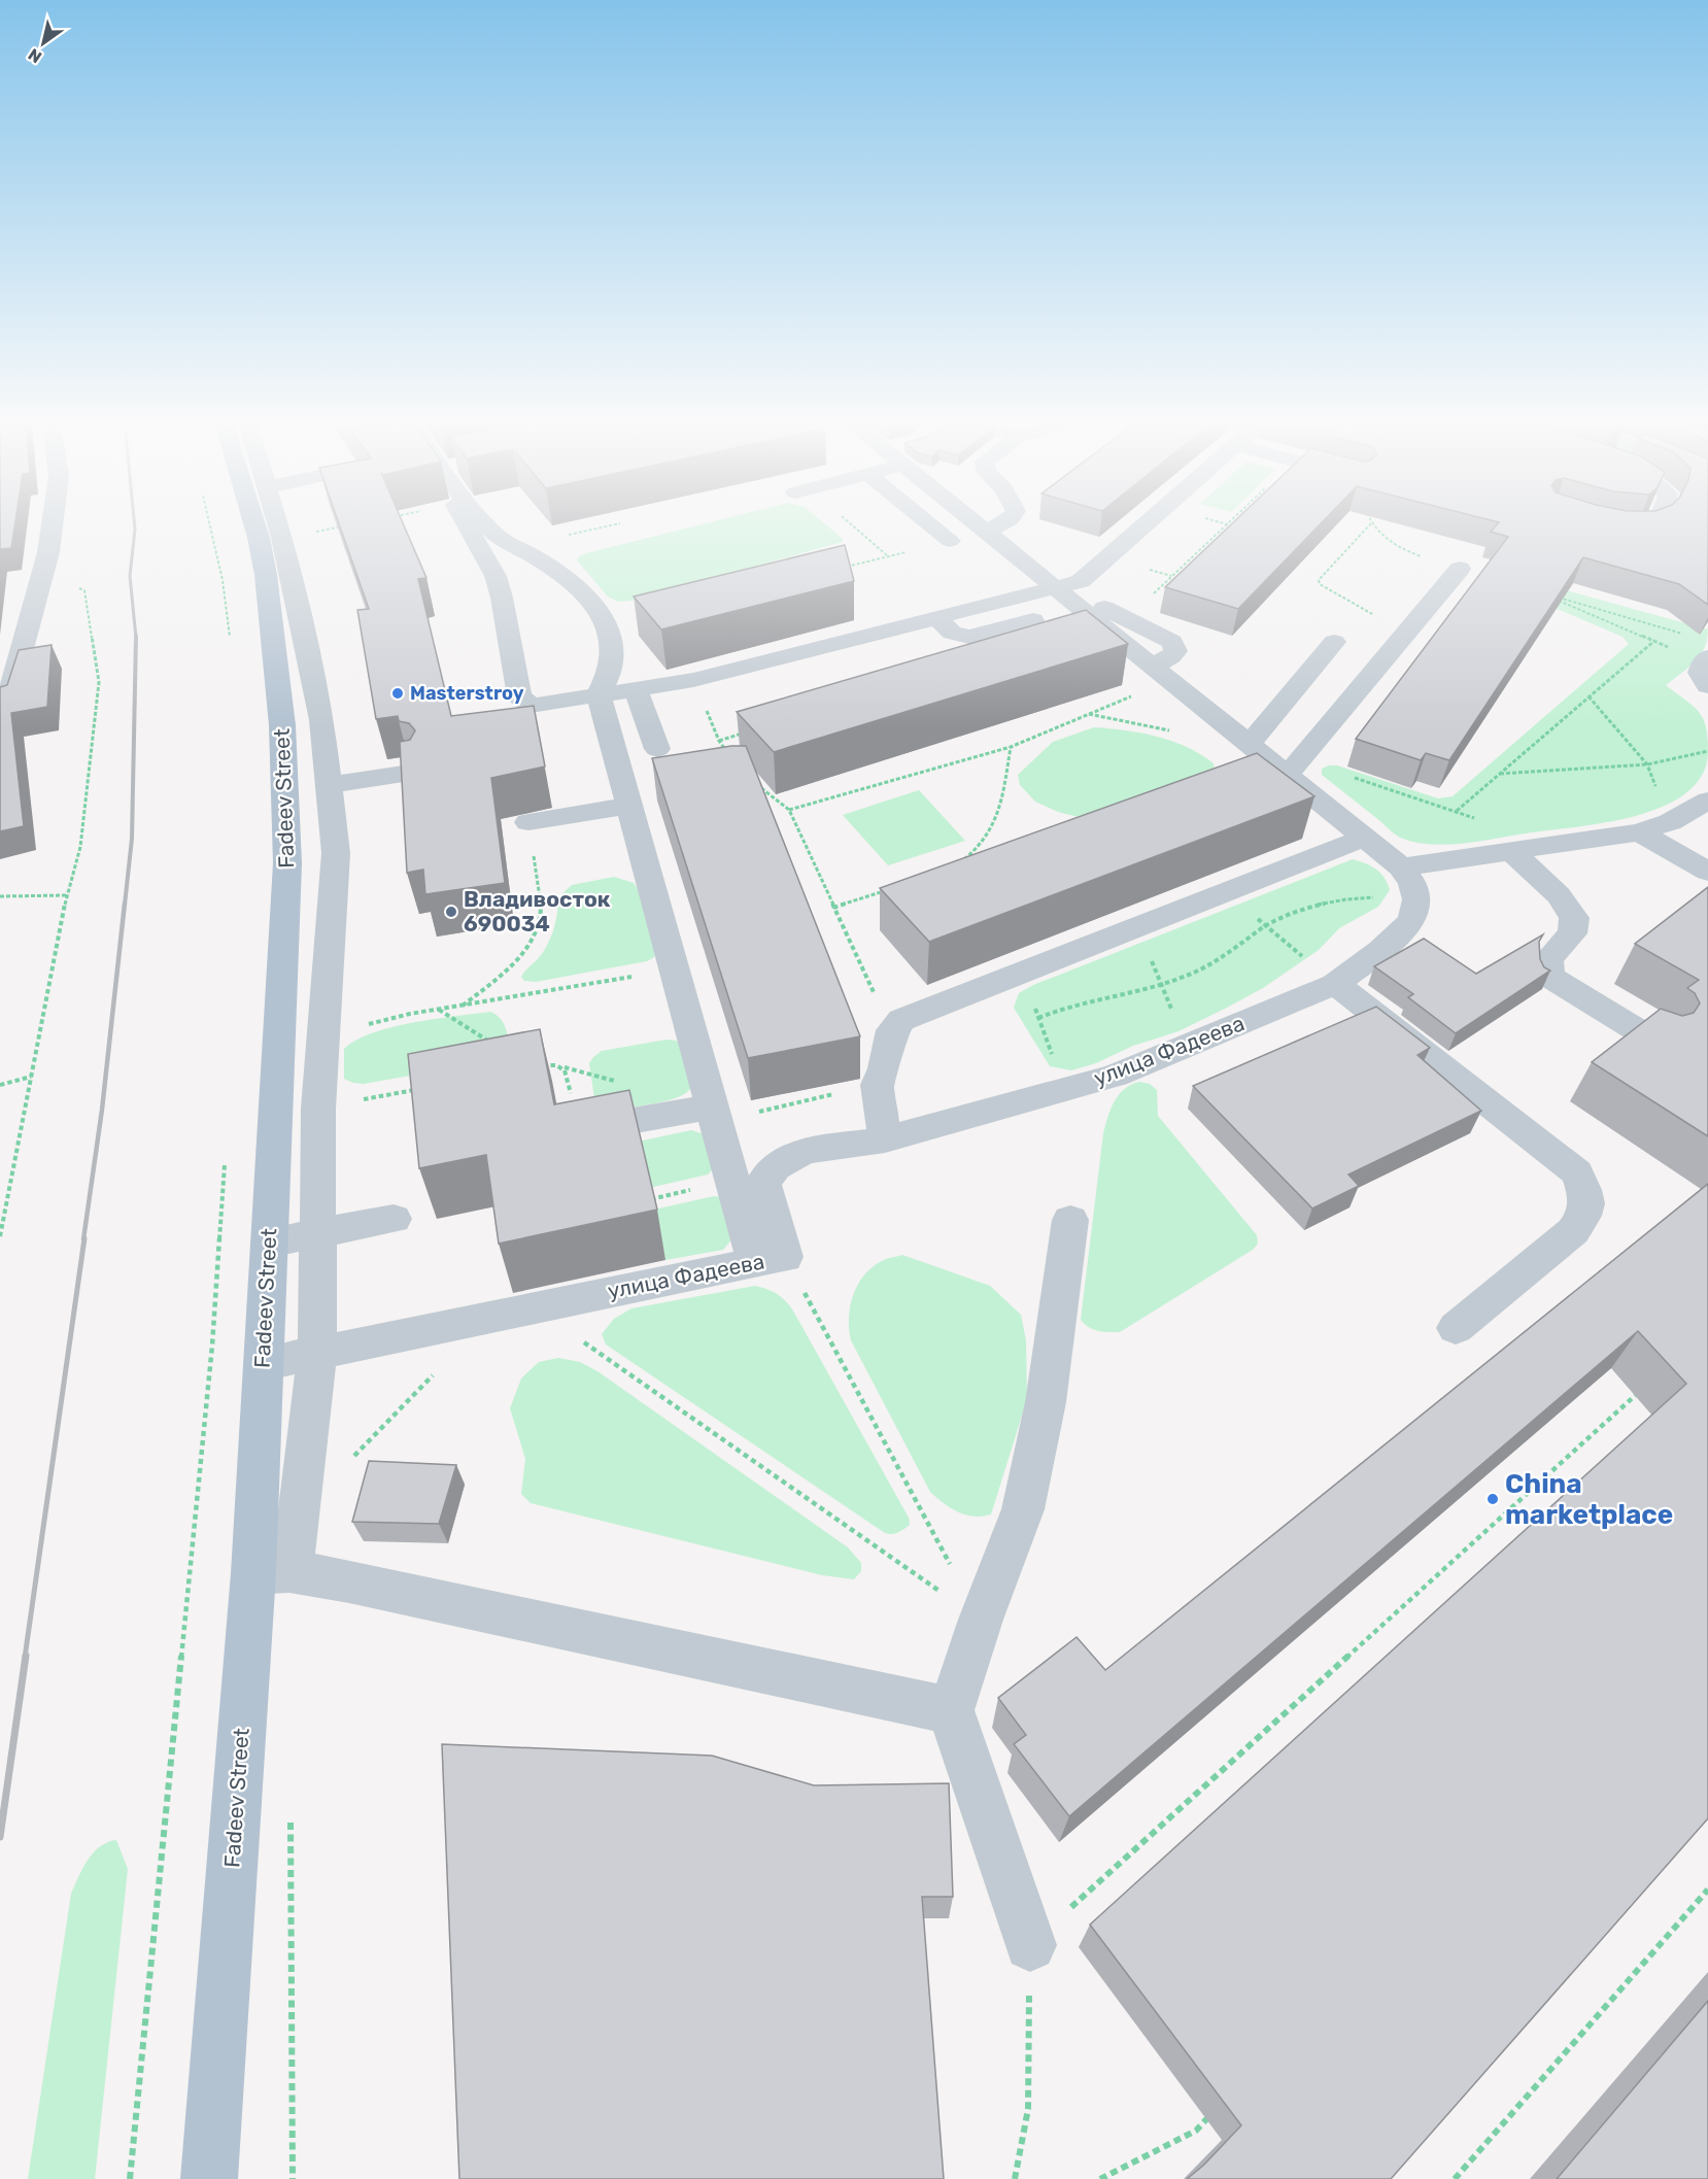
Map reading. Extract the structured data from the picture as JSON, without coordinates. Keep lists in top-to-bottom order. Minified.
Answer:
{"streets":{"main road":["Fadeev Street"],"street":["улица Фадеева"]},"crossings":[["Fadeev Street","улица Фадеева"]],"places":["Masterstroy","Владивосток 690034","China marketplace"],"north":"bottom left"}
